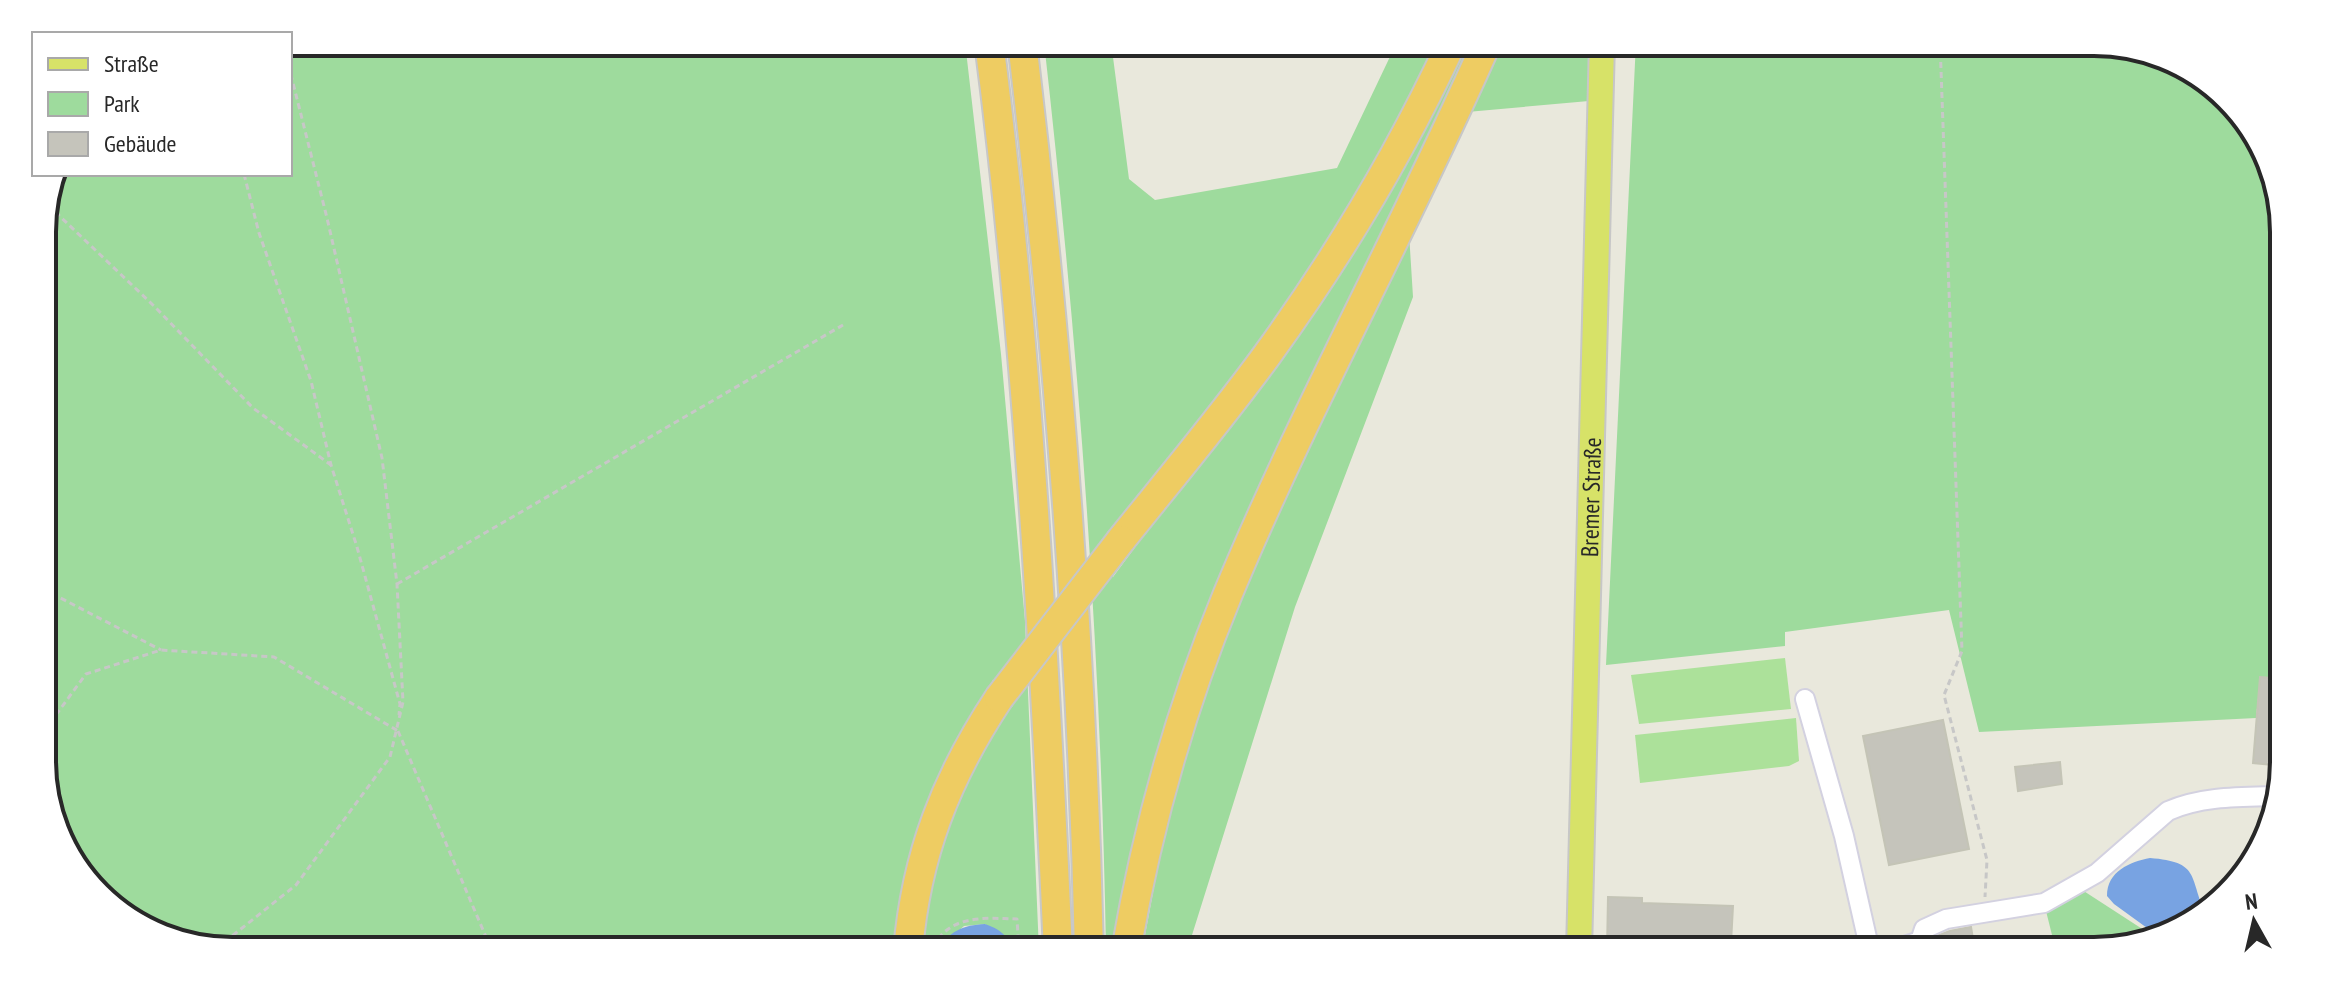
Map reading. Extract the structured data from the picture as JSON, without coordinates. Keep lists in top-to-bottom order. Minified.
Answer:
{"streets":{"main road":["Bremer Straße"]},"legend":["Straße","Park","Gebäude"],"north":"top"}
